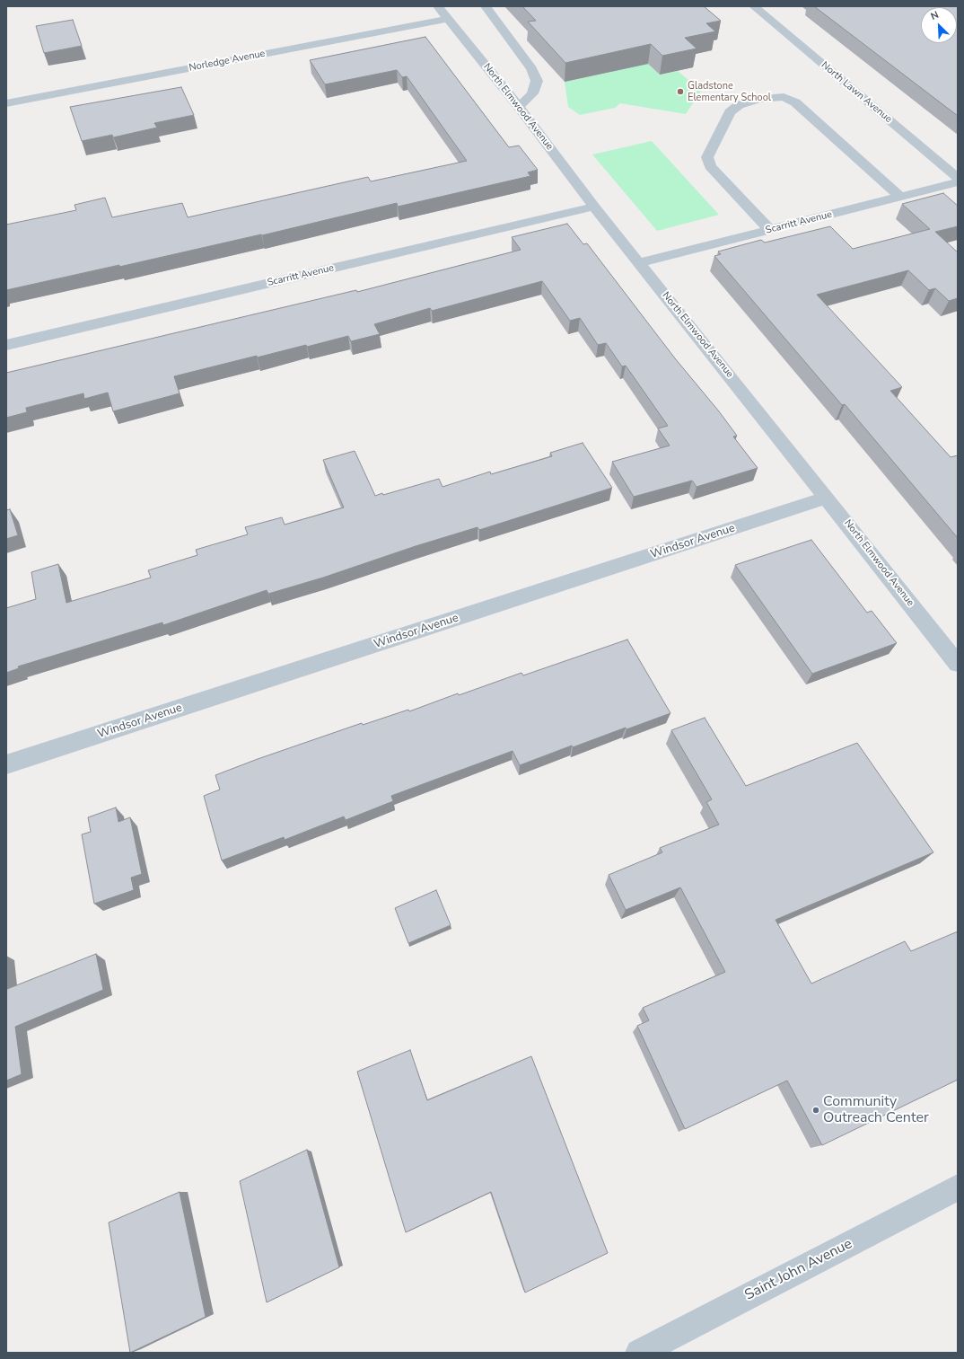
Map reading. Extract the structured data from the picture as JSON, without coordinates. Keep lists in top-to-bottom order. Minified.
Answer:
{"streets":{"street":["Norledge Avenue","North Lawn Avenue","North Elmwood Avenue","Scarritt Avenue","Windsor Avenue","Saint John Avenue"]},"crossings":[["Norledge Avenue","North Elmwood Avenue"],["North Elmwood Avenue","Scarritt Avenue"],["North Elmwood Avenue","Windsor Avenue"]],"places":["Gladstone Elementary School","Community Outreach Center"],"north":"top left"}
